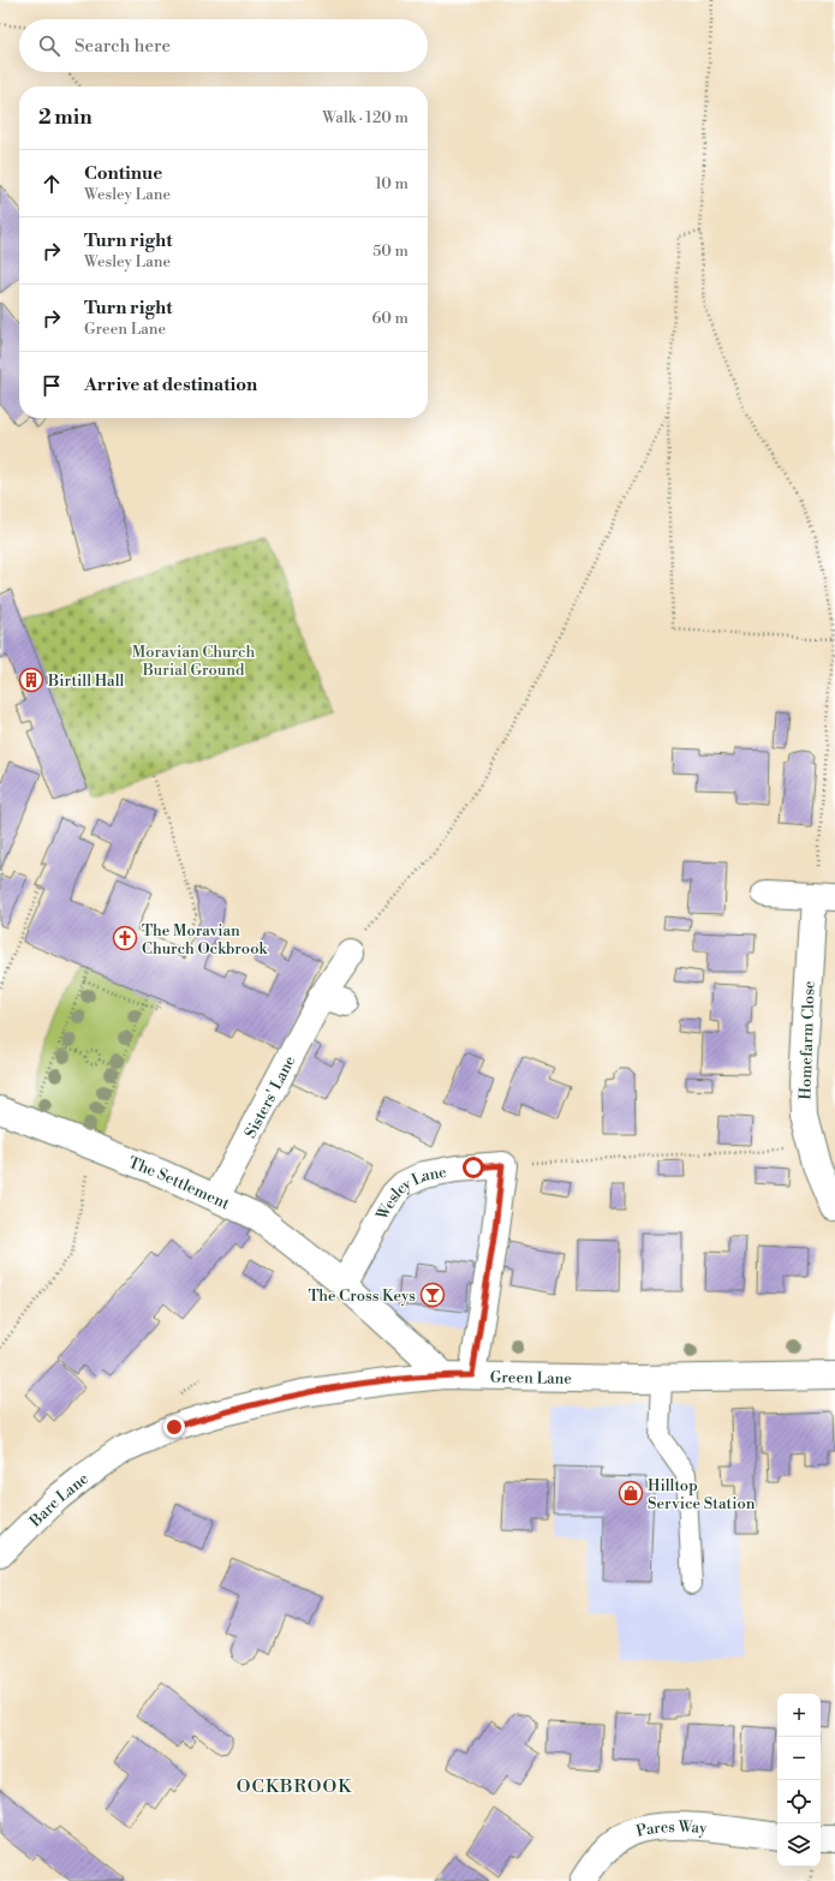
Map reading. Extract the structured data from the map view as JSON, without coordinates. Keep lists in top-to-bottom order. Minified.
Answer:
{"streets":{"street":["Homefarm Close","Sisters' Lane","The Settlement","Wesley Lane","Green Lane","Bare Lane","Pares Way"]},"crossings":[["Sisters' Lane","The Settlement"],["The Settlement","Wesley Lane"],["Green Lane","Bare Lane"]],"districts":["OCKBROOK"],"parks":["Moravian Church Burial Ground"],"places":{"building":["Birtill Hall"],"church":["The Moravian Church Ockbrook"],"bar":["The Cross Keys"],"shop":["Hilltop Service Station"]},"page":{"search":"Search here","heading":["2 min","Walk · 120 m"],"list":[["Continue","Wesley Lane","10 m"],["Turn right","Wesley Lane","50 m"],["Turn right","Green Lane","60 m"],"Arrive at destination"],"map_buttons":["+","−"]}}
